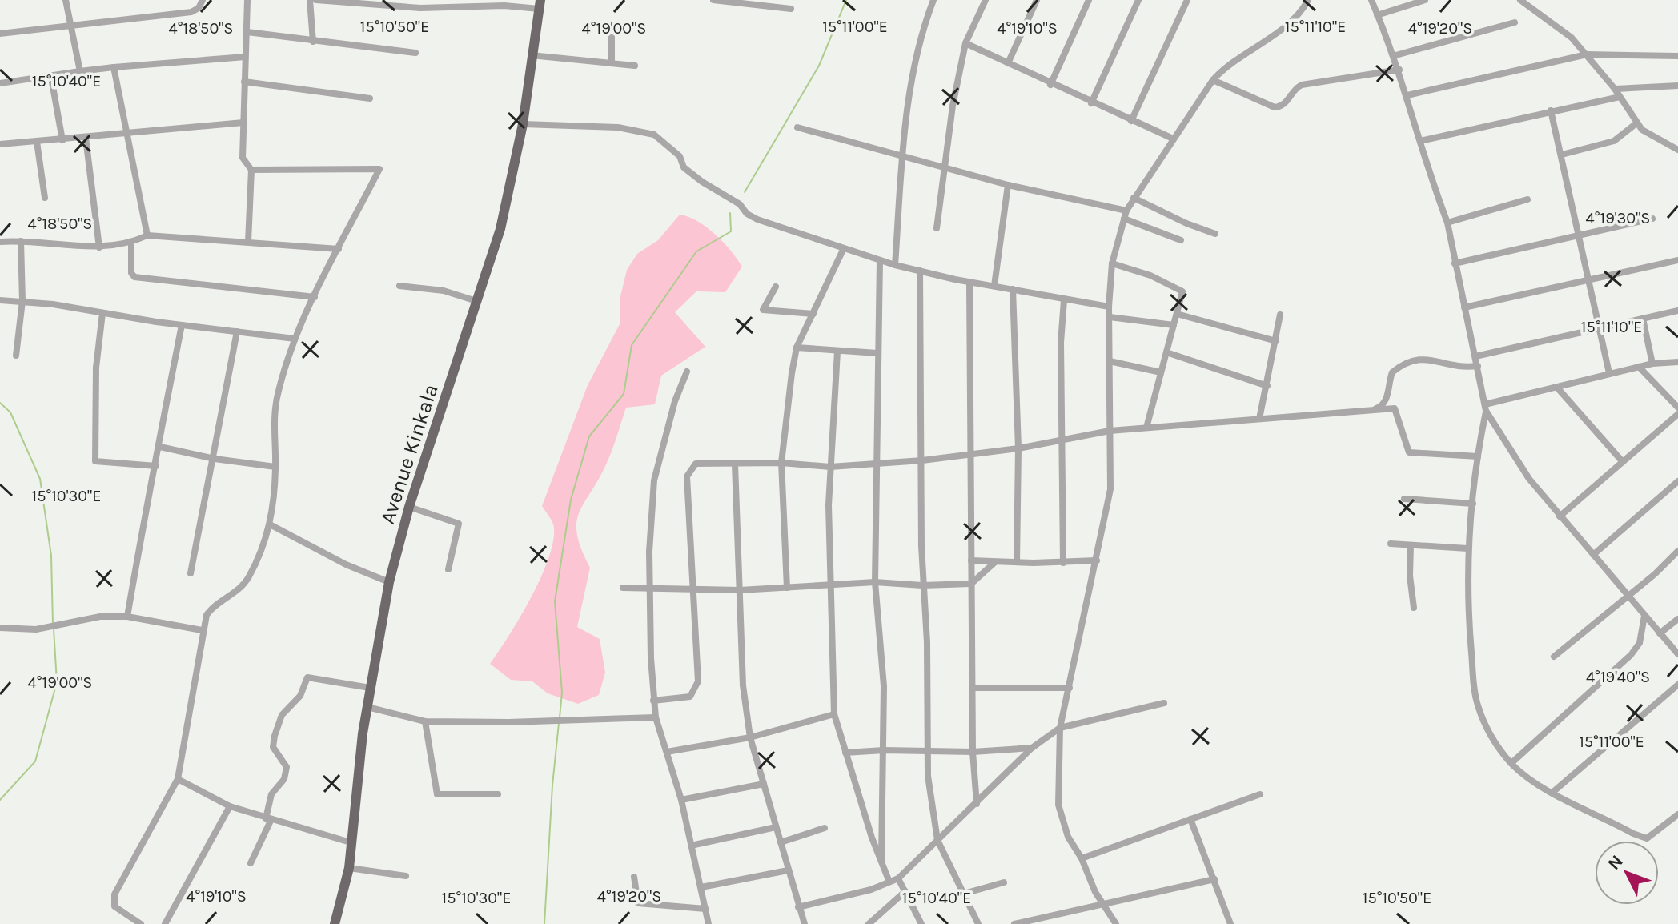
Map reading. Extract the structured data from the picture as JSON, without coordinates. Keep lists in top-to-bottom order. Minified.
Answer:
{"streets":{"main road":["Avenue Kinkala"]},"north":"top left","coordinates":["15°10'50\"E","15°11'00\"E","15°11'10\"E","4°18'50\"S","4°19'00\"S","4°19'10\"S","4°19'20\"S","15°10'40\"E","4°19'30\"S","15°10'30\"E","4°19'40\"S"]}
